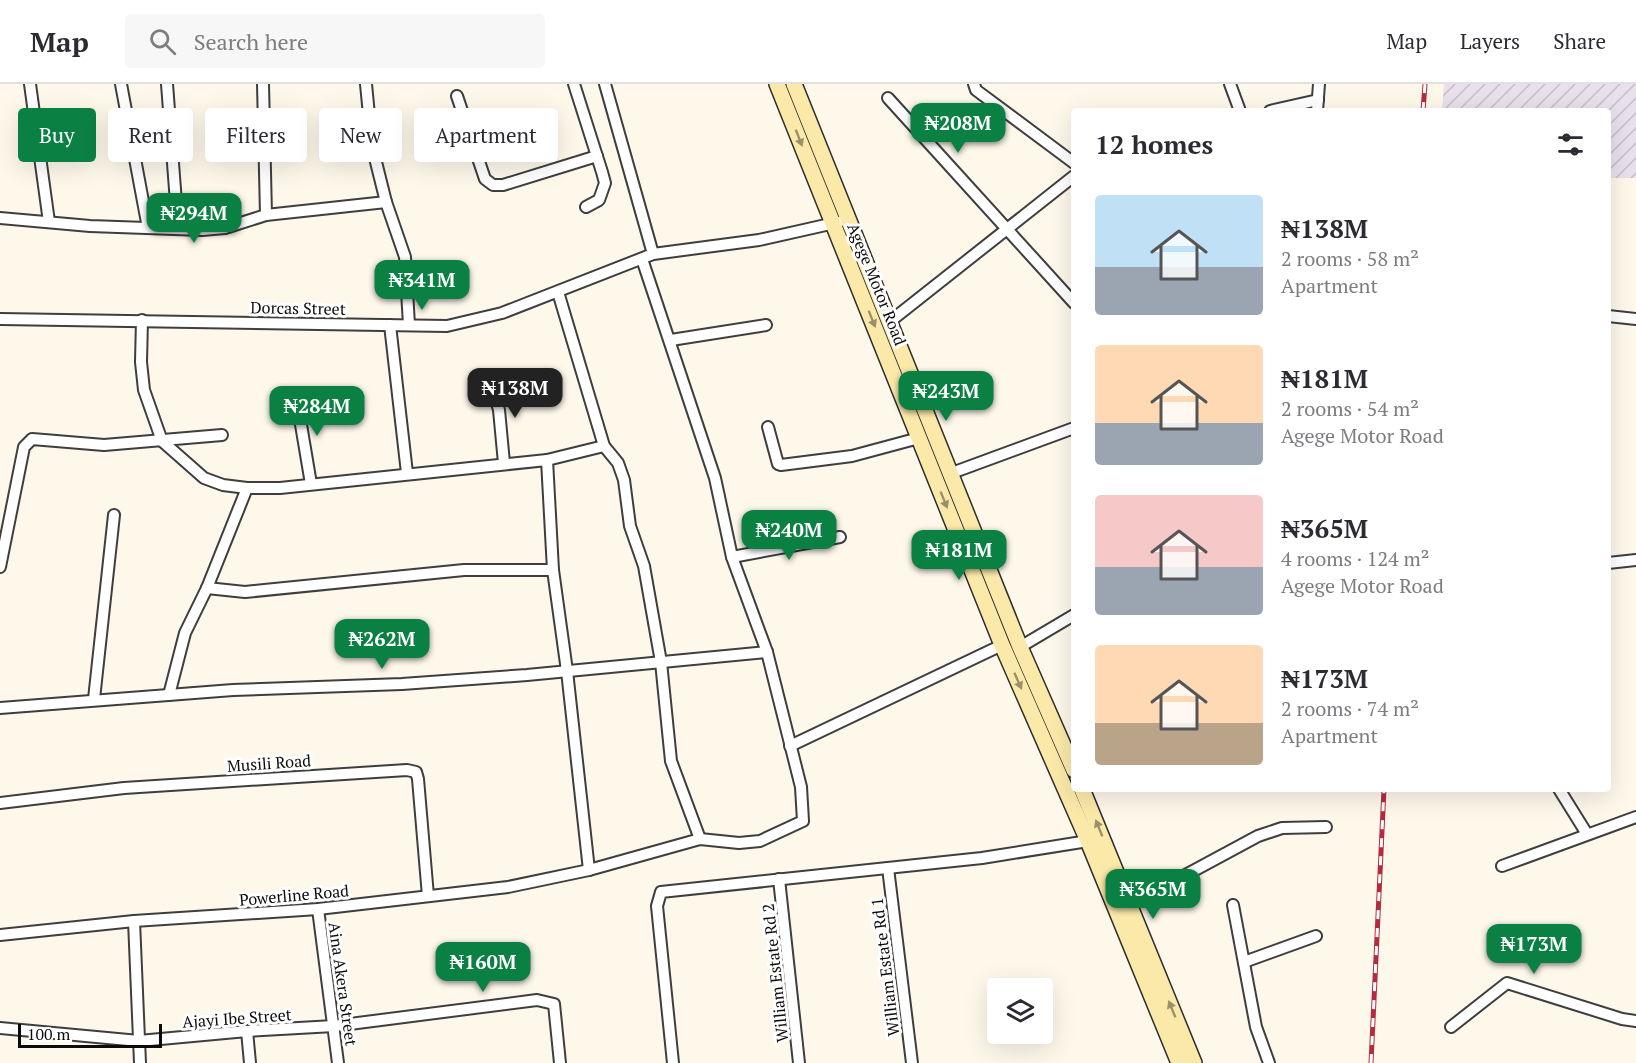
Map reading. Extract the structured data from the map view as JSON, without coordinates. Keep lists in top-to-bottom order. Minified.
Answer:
{"streets":{"main road":["Agege Motor Road"],"street":["Dorcas Street","Musili Road","Powerline Road","William Estate Rd 1","William Estate Rd 2","Aina Akera Street","Ajayi Ibe Street"]},"crossings":[["Agege Motor Road","Dorcas Street"],["Musili Road","Powerline Road"],["Powerline Road","Aina Akera Street"],["Aina Akera Street","Ajayi Ibe Street"]],"scale_bar":"100 m","page":{"header":"Map","search":"Search here","nav":["Map","Layers","Share"],"price":["₦208M","₦294M","₦341M","₦138M","₦243M","₦284M","₦240M","₦181M","₦262M","₦365M","₦173M","₦160M"],"chip":["Buy","Rent","Filters","New","Apartment"],"heading":"12 homes","list":[{"name":"₦138M","note":"2 rooms · 58 m² · Apartment"},{"name":"₦181M","note":"2 rooms · 54 m² · Agege Motor Road"},{"name":"₦365M","note":"4 rooms · 124 m² · Agege Motor Road"},{"name":"₦173M","note":"2 rooms · 74 m² · Apartment"}],"scale":"100 m"}}
